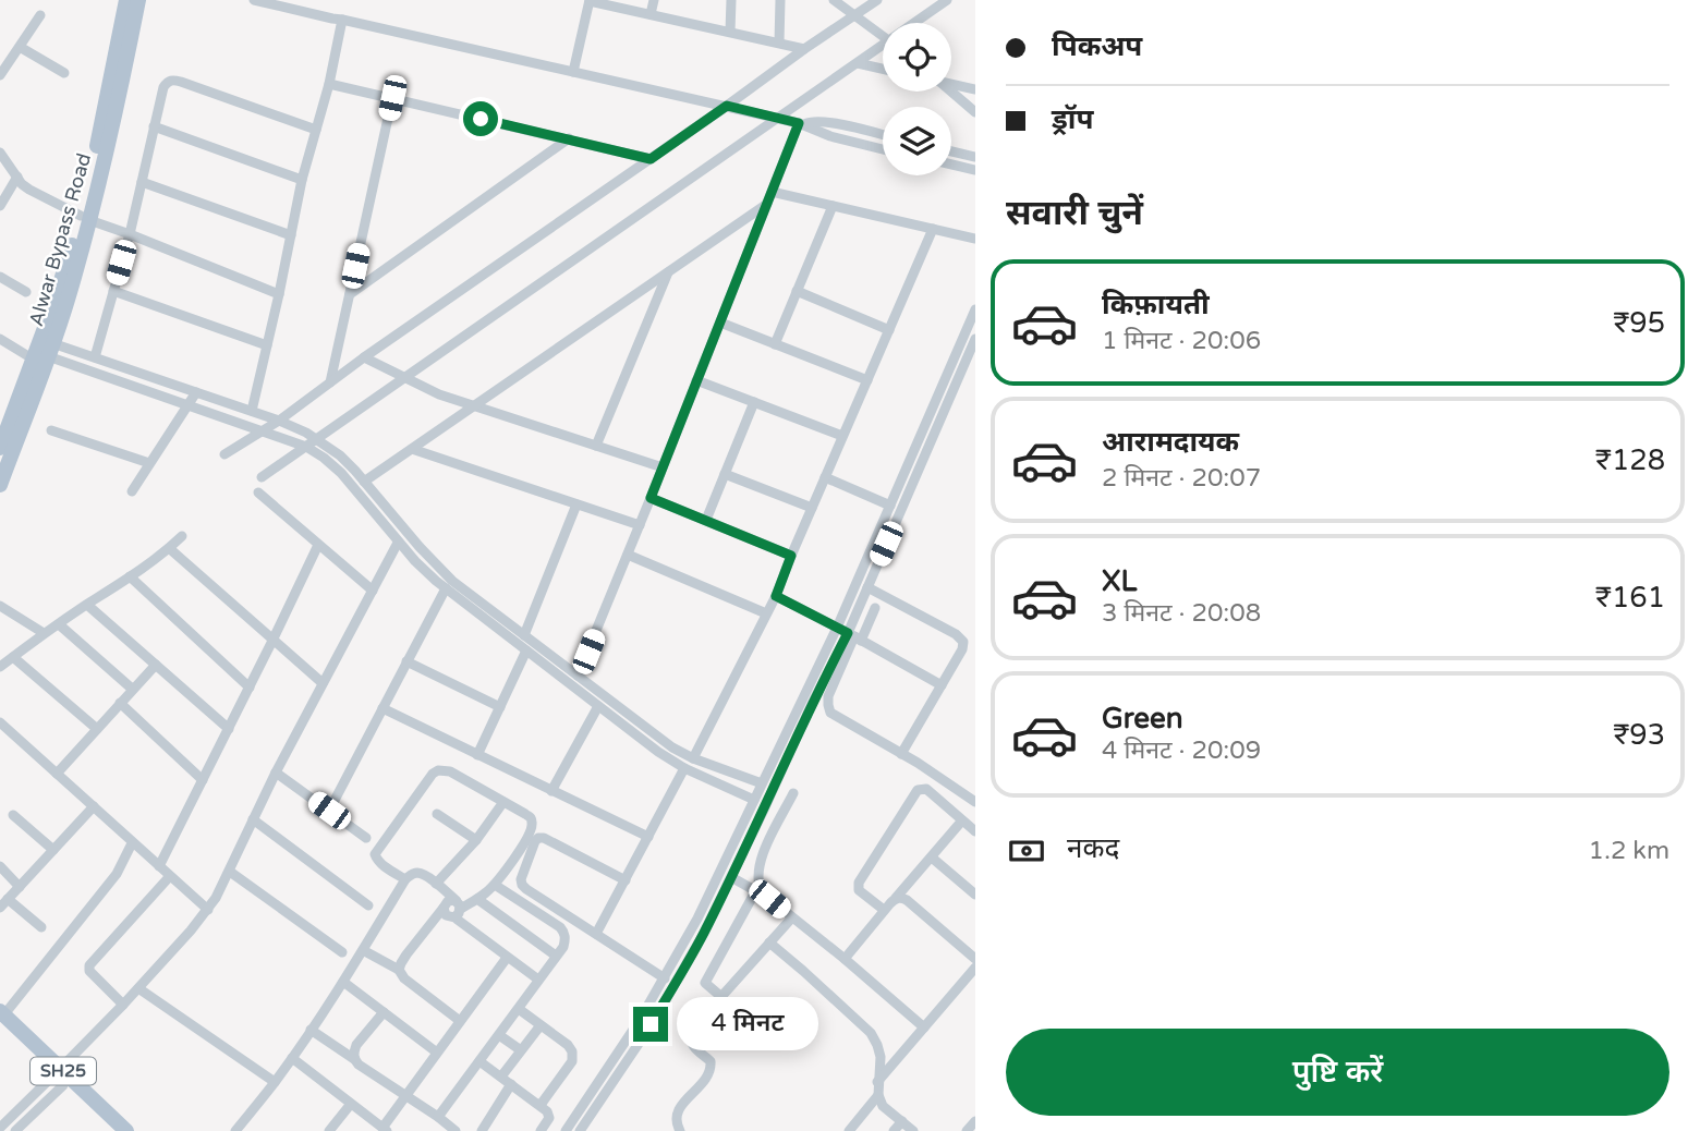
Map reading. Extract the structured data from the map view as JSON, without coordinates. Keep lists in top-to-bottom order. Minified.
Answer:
{"streets":{"main road":["Alwar Bypass Road","SH25"]},"page":{"banner":["पिकअप","ड्रॉप"],"heading":"सवारी चुनें","list":[{"name":"किफ़ायती","note":"1 मिनट · 20:06","value":"₹95"},{"name":"आरामदायक","note":"2 मिनट · 20:07","value":"₹128"},{"name":"XL","note":"3 मिनट · 20:08","value":"₹161"},{"name":"Green","note":"4 मिनट · 20:09","value":"₹93"}],"pay":["नकद","1.2 km"],"bubble":"4 मिनट","buttons":"पुष्टि करें"}}
